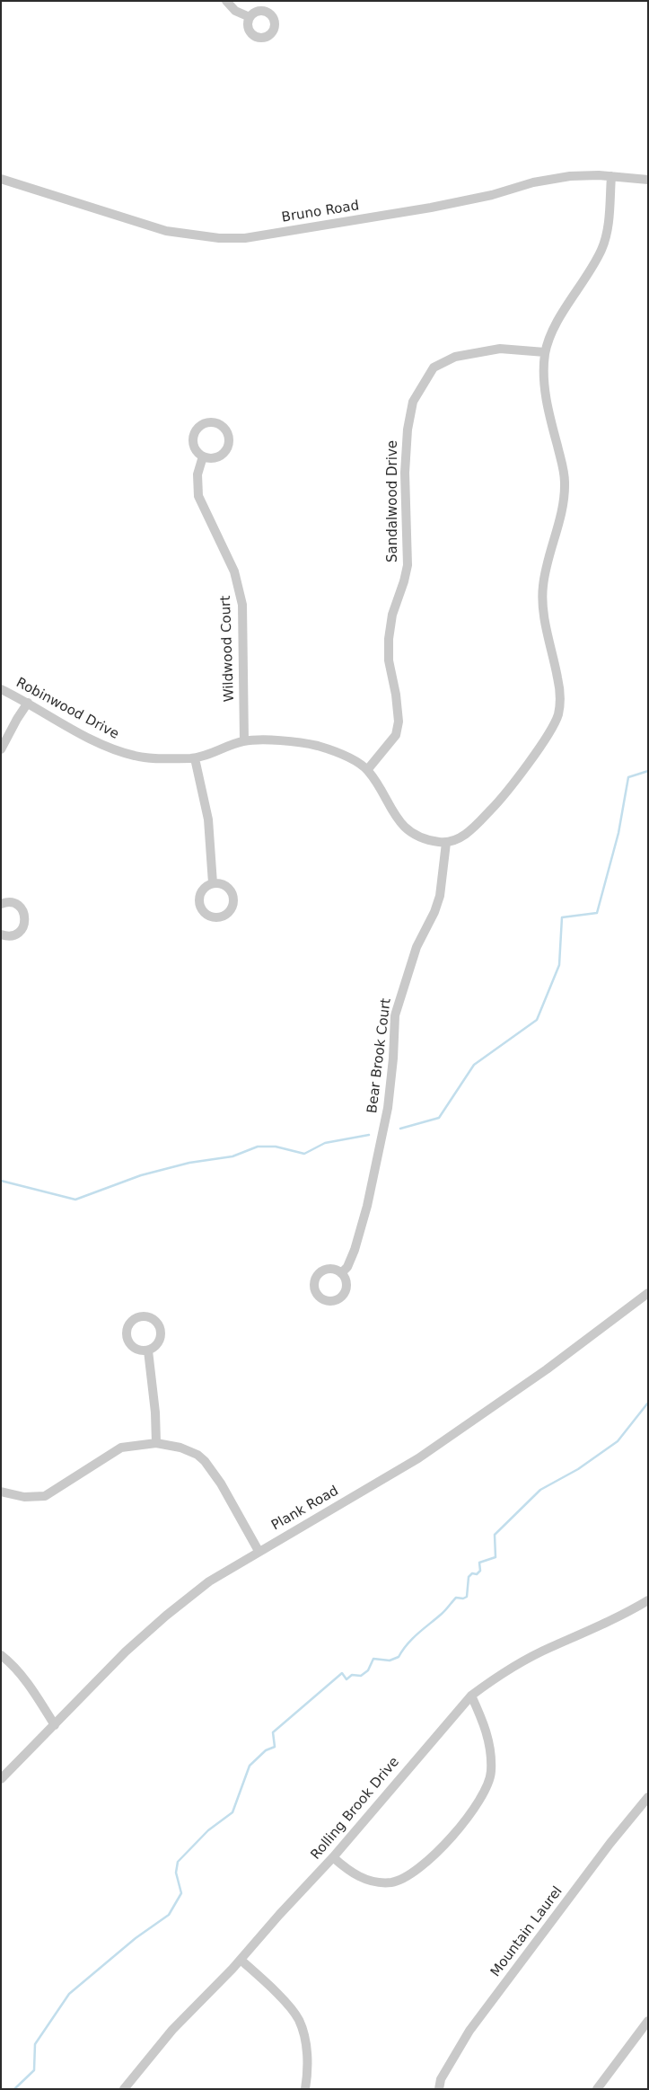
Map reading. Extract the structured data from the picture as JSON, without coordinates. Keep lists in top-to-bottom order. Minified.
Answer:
{"streets":{"street":["Bruno Road","Sandalwood Drive","Wildwood Court","Robinwood Drive","Bear Brook Court","Plank Road","Rolling Brook Drive","Mountain Laurel"]},"crossings":[["Sandalwood Drive","Robinwood Drive"],["Wildwood Court","Robinwood Drive"],["Robinwood Drive","Bear Brook Court"]]}
